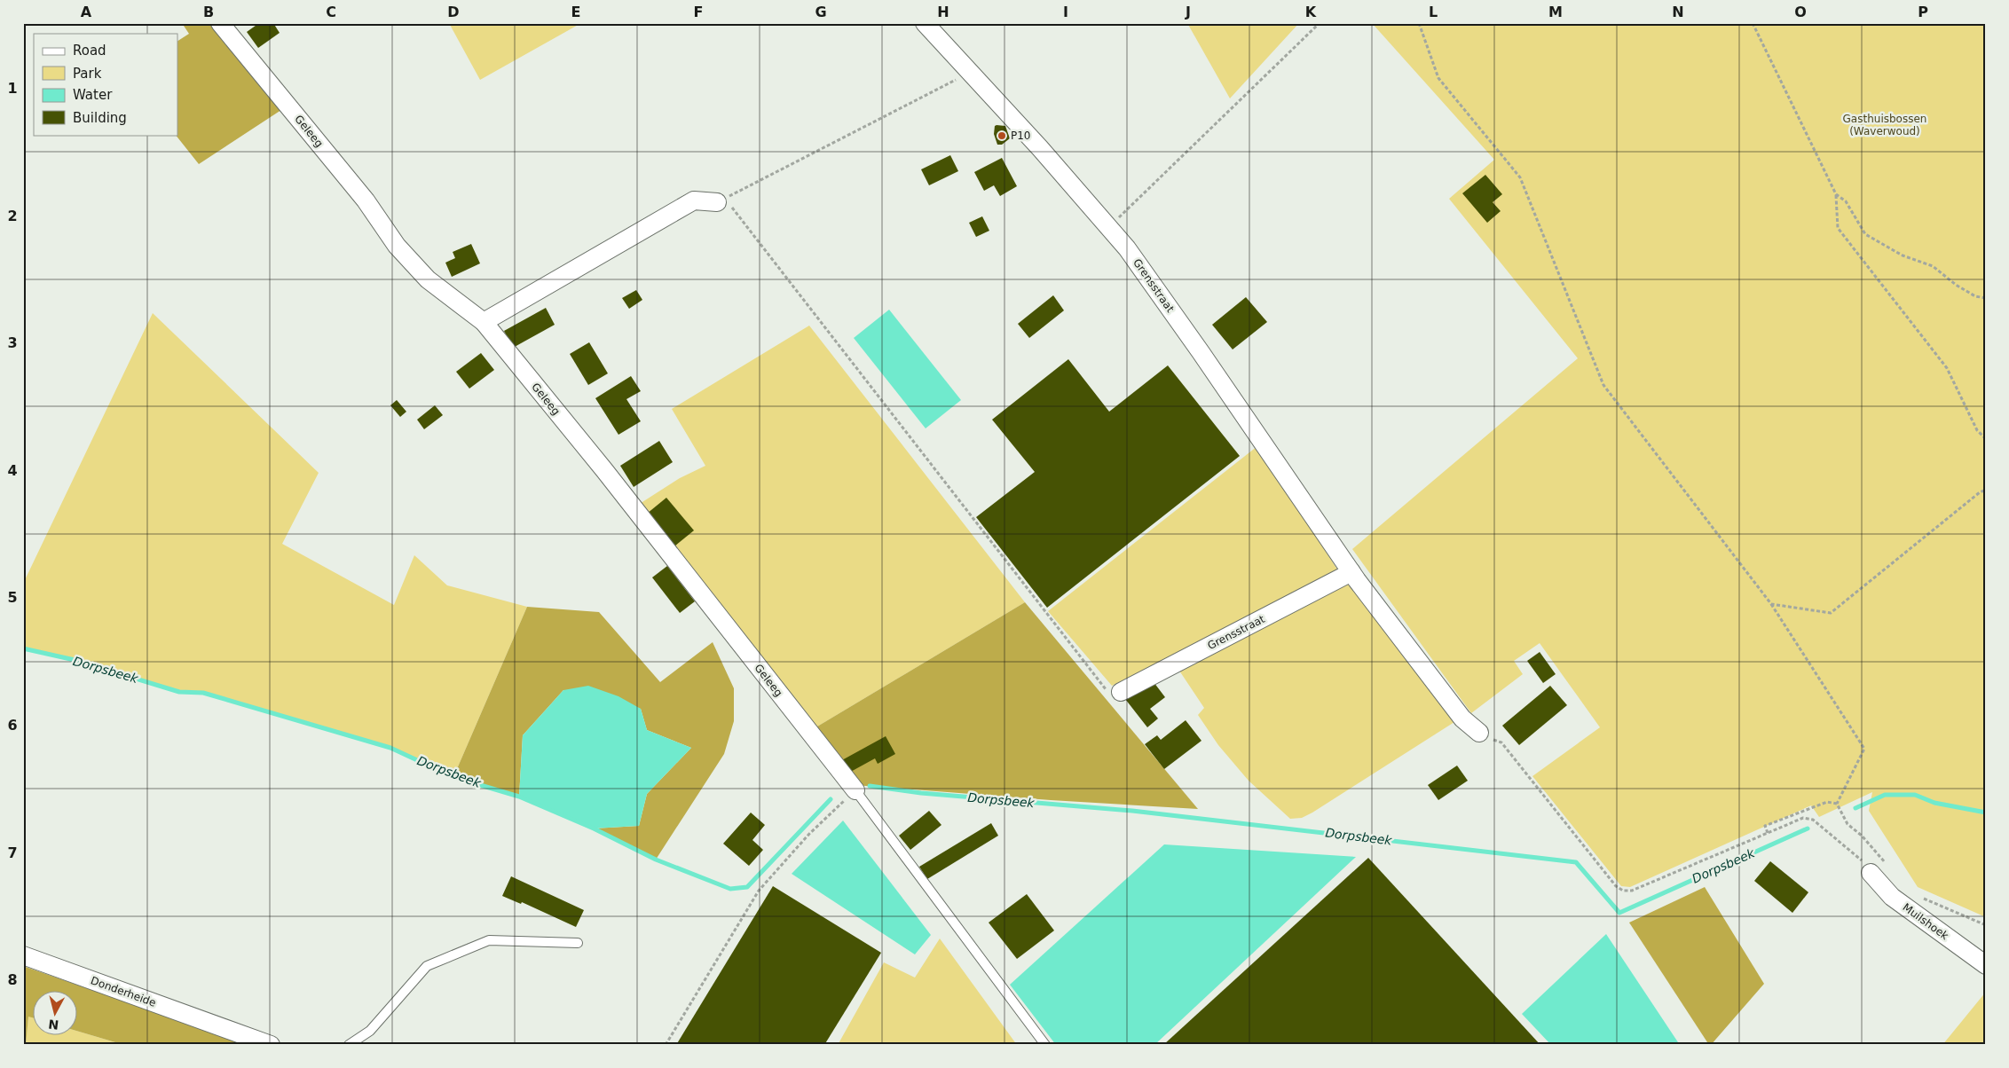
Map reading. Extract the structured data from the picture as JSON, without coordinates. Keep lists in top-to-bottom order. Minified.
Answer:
{"streets":{"street":["Geleeg","Grensstraat","Muilshoek","Donderheide"]},"water":["Dorpsbeek"],"parks":["Gasthuisbossen (Waverwoud)"],"places":["P10"],"legend":["Road","Park","Water","Building"],"north":"bottom","grid":{"columns":["A","B","C","D","E","F","G","H","I","J","K","L","M","N","O","P"],"rows":["1","2","3","4","5","6","7","8"]}}
